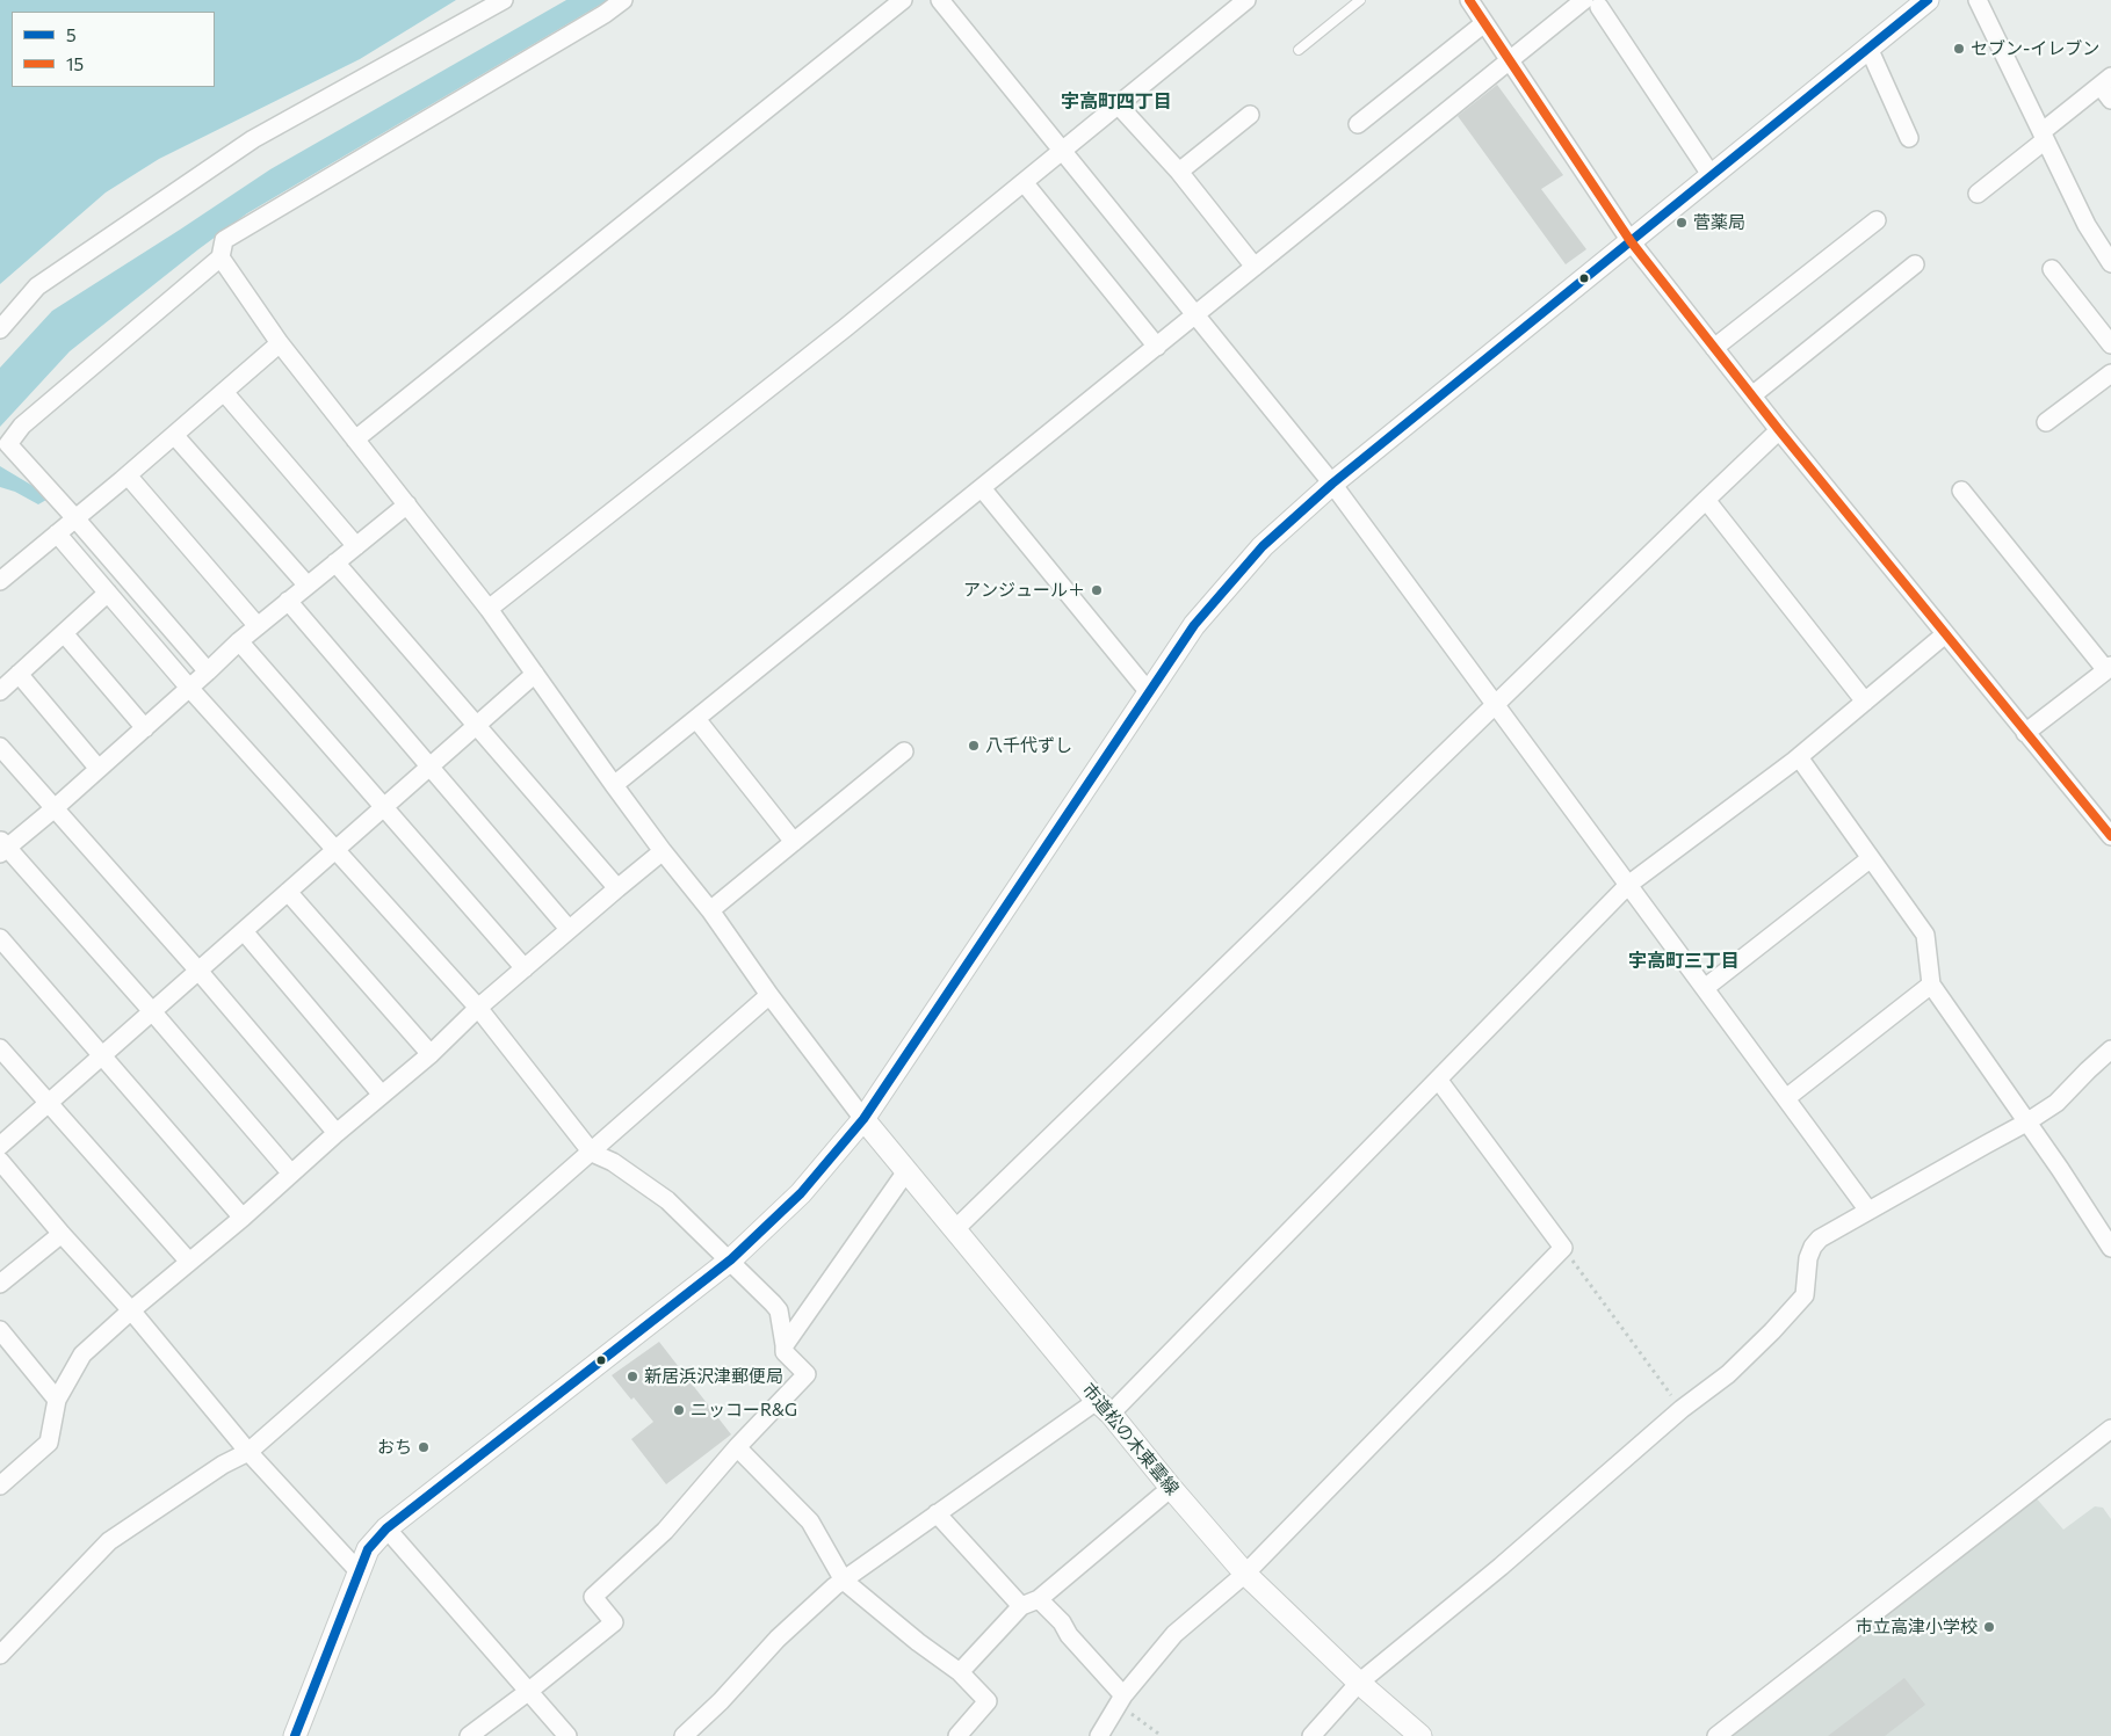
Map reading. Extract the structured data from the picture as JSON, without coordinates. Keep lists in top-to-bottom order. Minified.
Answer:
{"streets":{"street":["市道松の木東雲線"]},"districts":["宇高町四丁目","宇高町三丁目"],"places":["セブン-イレブン","菅薬局","アンジュール＋","八千代ずし","新居浜沢津郵便局","ニッコーR&G","おち","市立高津小学校"],"lines":["transit line 5","transit line 15"],"legend":["5","15"]}
